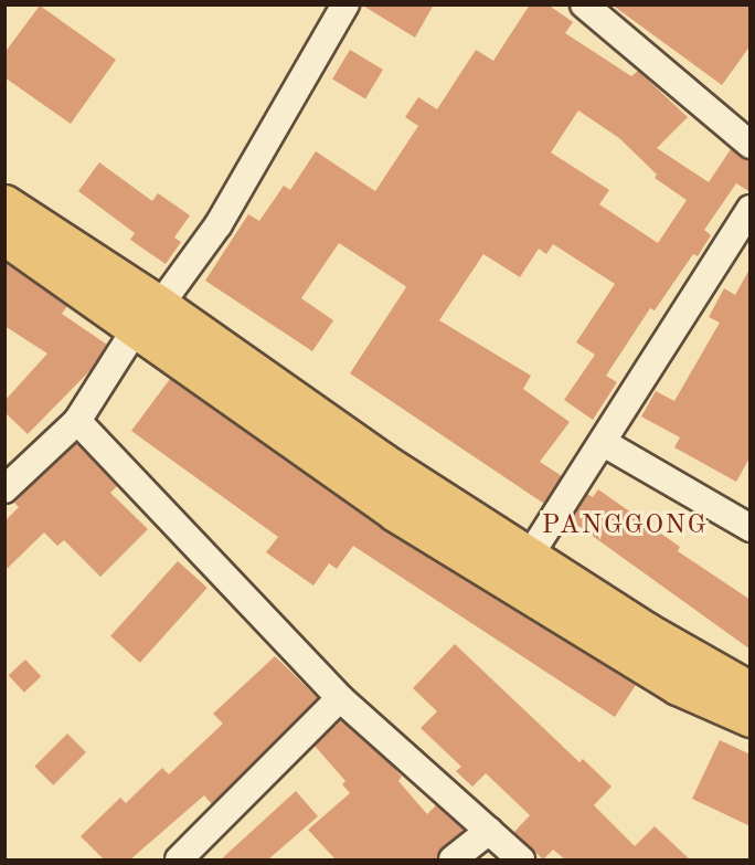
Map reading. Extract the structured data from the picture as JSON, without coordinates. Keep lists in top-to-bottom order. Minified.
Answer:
{"districts":["PANGGONG"]}
